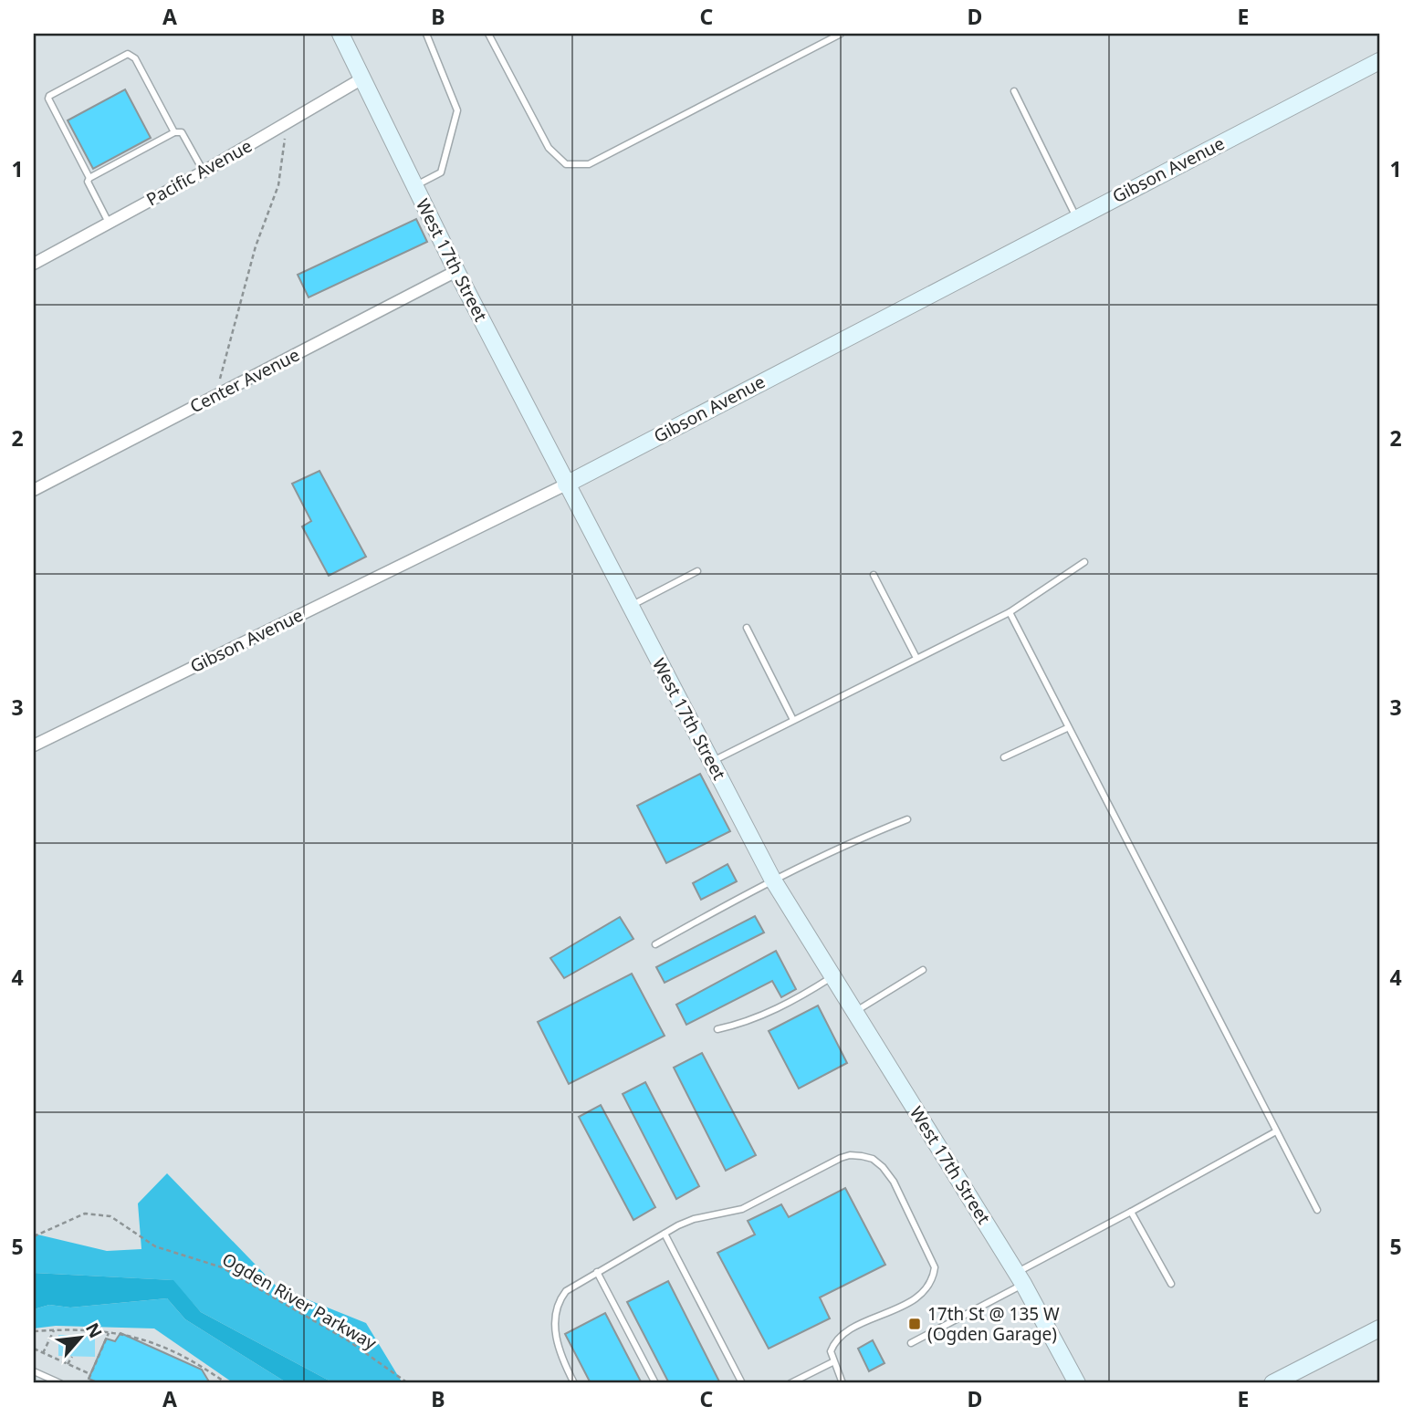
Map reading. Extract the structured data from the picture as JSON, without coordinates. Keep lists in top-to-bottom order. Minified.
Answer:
{"streets":{"street":["Gibson Avenue","Pacific Avenue","West 17th Street","Center Avenue"],"path":["Ogden River Parkway"]},"crossings":[["Gibson Avenue","West 17th Street"],["Pacific Avenue","West 17th Street"],["West 17th Street","Center Avenue"]],"places":{"transit":["17th St @ 135 W (Ogden Garage)"]},"north":"top right","grid":{"columns":["A","B","C","D","E"],"rows":["1","2","3","4","5"]}}
